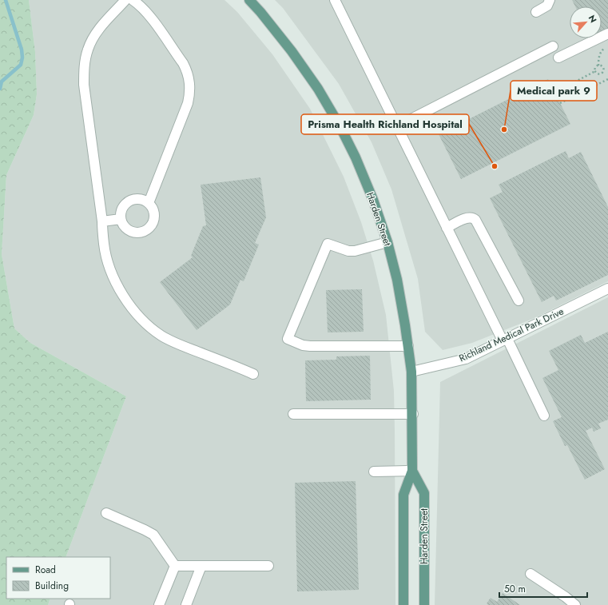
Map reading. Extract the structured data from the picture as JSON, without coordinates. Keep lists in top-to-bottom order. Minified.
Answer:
{"streets":{"main road":["Harden Street"],"street":["Richland Medical Park Drive"]},"crossings":[["Harden Street","Richland Medical Park Drive"]],"places":["Medical park 9","Prisma Health Richland Hospital"],"legend":["Road","Building"],"scale_bar":"50 m","north":"top right"}
